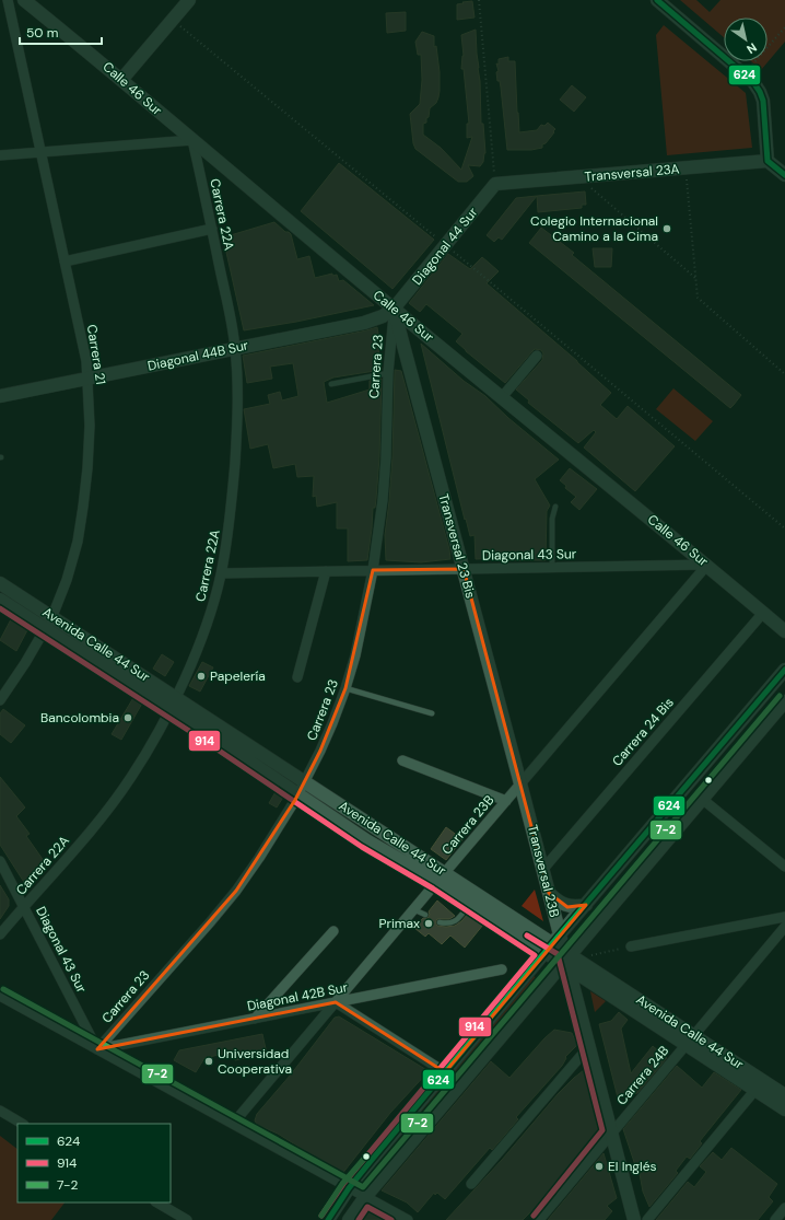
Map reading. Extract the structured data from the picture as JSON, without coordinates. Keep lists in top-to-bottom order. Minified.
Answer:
{"streets":{"street":["Calle 46 Sur","Transversal 23A","Carrera 22A","Diagonal 44 Sur","Carrera 21","Diagonal 44B Sur","Carrera 23","Transversal 23 Bis","Diagonal 43 Sur","Avenida Calle 44 Sur","Carrera 24 Bis","Carrera 23B","Transversal 23B","Diagonal 42B Sur","Carrera 24B"]},"crossings":[["Calle 46 Sur","Carrera 22A"],["Calle 46 Sur","Diagonal 44 Sur"],["Calle 46 Sur","Diagonal 44B Sur"],["Calle 46 Sur","Carrera 23"],["Calle 46 Sur","Transversal 23 Bis"],["Calle 46 Sur","Diagonal 43 Sur"],["Calle 46 Sur","Carrera 24 Bis"],["Calle 46 Sur","Carrera 23B"],["Transversal 23A","Diagonal 44 Sur"],["Carrera 22A","Diagonal 44B Sur"],["Carrera 22A","Diagonal 43 Sur"],["Carrera 22A","Avenida Calle 44 Sur"],["Diagonal 44 Sur","Diagonal 44B Sur"],["Diagonal 44 Sur","Carrera 23"],["Diagonal 44 Sur","Transversal 23 Bis"],["Carrera 21","Diagonal 44B Sur"],["Carrera 21","Avenida Calle 44 Sur"],["Diagonal 44B Sur","Carrera 23"],["Diagonal 44B Sur","Transversal 23 Bis"],["Carrera 23","Transversal 23 Bis"],["Carrera 23","Diagonal 43 Sur"],["Carrera 23","Avenida Calle 44 Sur"],["Carrera 23","Diagonal 42B Sur"],["Transversal 23 Bis","Diagonal 43 Sur"],["Transversal 23 Bis","Carrera 23B"],["Transversal 23 Bis","Transversal 23B"],["Diagonal 43 Sur","Carrera 23B"],["Diagonal 43 Sur","Diagonal 42B Sur"],["Avenida Calle 44 Sur","Carrera 23B"],["Avenida Calle 44 Sur","Transversal 23B"],["Avenida Calle 44 Sur","Carrera 24B"],["Carrera 24 Bis","Transversal 23B"],["Carrera 23B","Transversal 23B"],["Carrera 23B","Diagonal 42B Sur"],["Transversal 23B","Carrera 24B"]],"places":["Colegio Internacional Camino a la Cima","Papelería","Bancolombia","Primax","Universidad Cooperativa","El Inglés"],"lines":["transit line 624","transit line 914","transit line 7-2"],"legend":["624","914","7-2"],"scale_bar":"50 m","north":"bottom right"}
